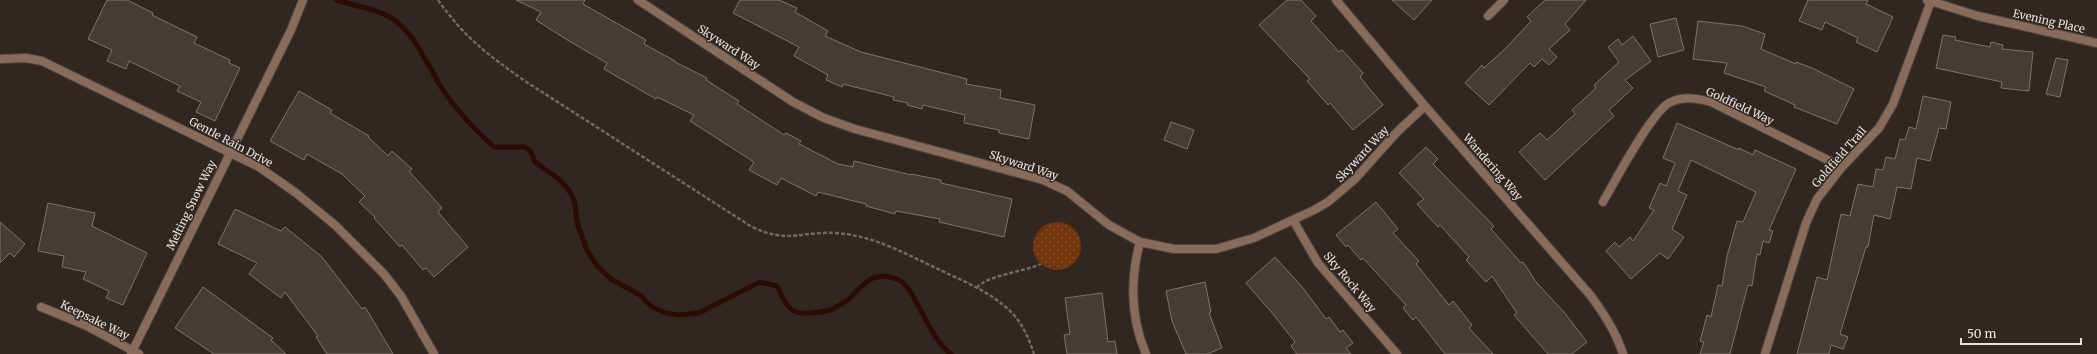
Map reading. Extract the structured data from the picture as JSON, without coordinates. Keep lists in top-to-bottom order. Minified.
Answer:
{"streets":{"street":["Evening Place","Skyward Way","Goldfield Way","Gentle Rain Drive","Goldfield Trail","Wandering Way","Melting Snow Way","Sky Rock Way","Keepsake Way"]},"crossings":[["Evening Place","Goldfield Trail"],["Skyward Way","Wandering Way"],["Skyward Way","Sky Rock Way"],["Goldfield Way","Goldfield Trail"],["Gentle Rain Drive","Melting Snow Way"],["Melting Snow Way","Keepsake Way"]],"scale_bar":"50 m"}
